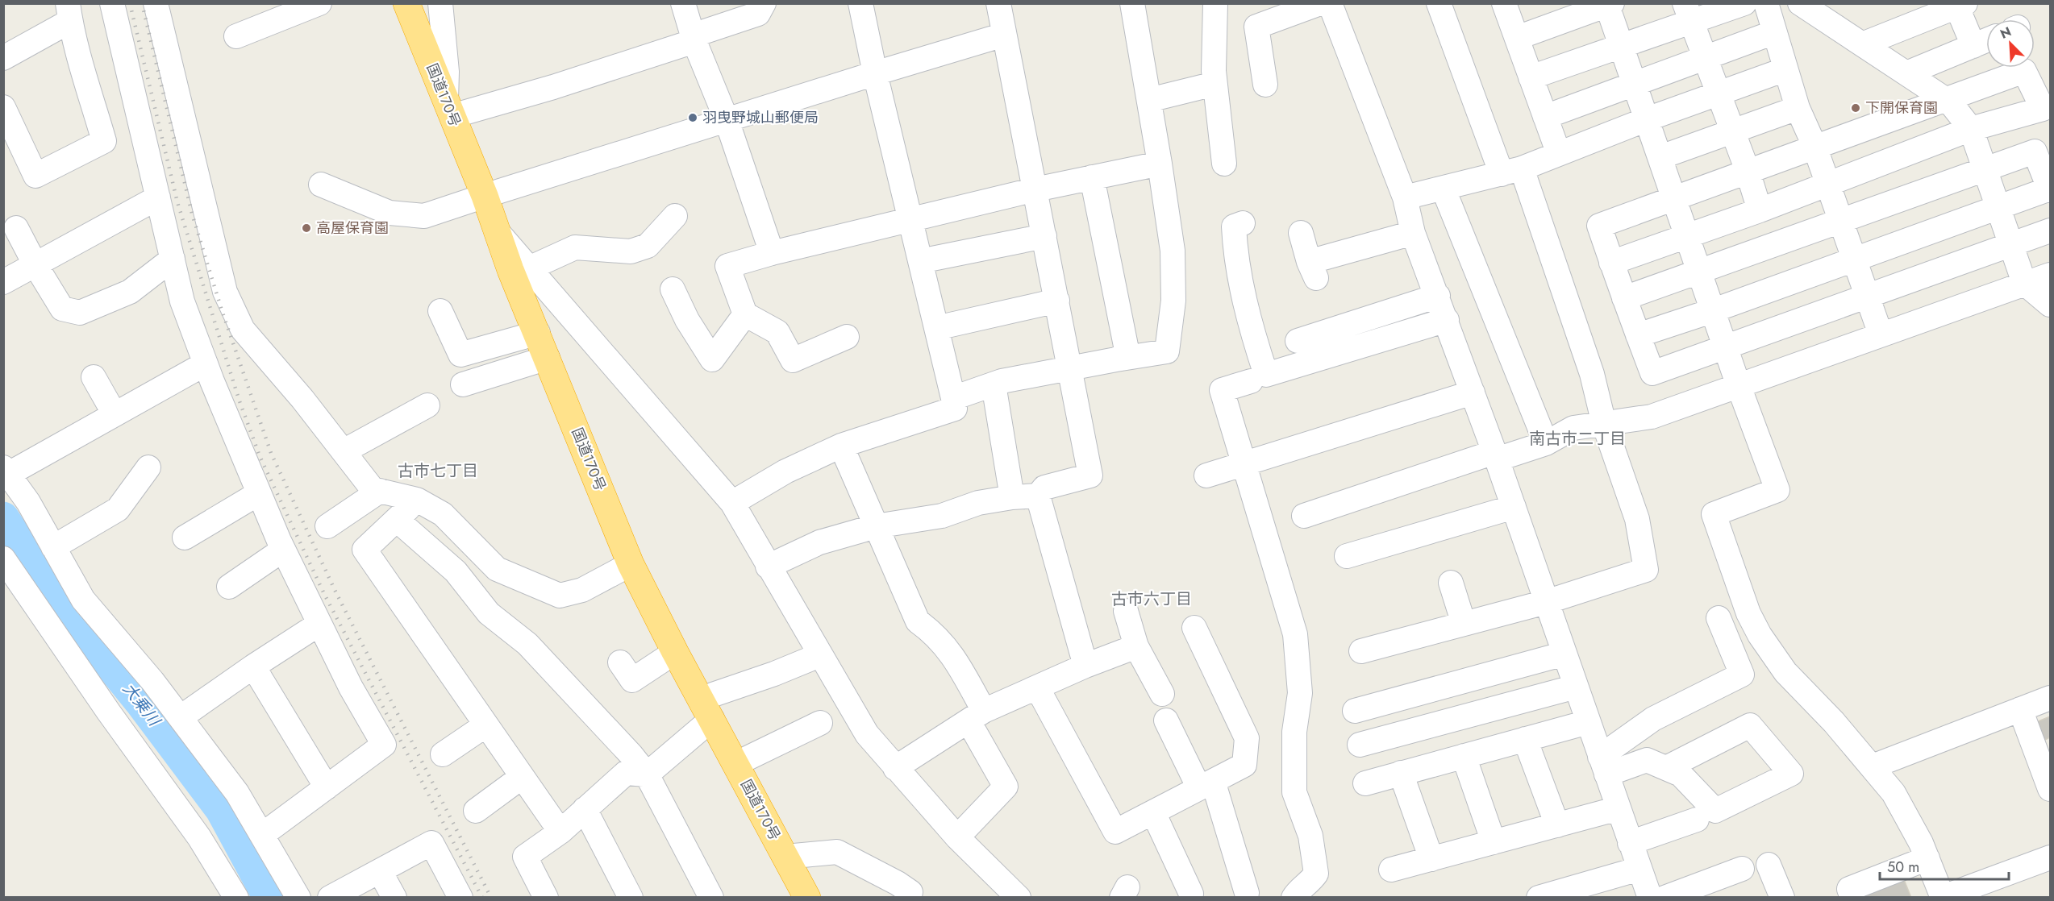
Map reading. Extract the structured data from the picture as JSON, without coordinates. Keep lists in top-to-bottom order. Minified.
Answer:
{"streets":{"highway":["国道170号"]},"districts":["南古市二丁目","古市七丁目","古市六丁目"],"water":["大乗川"],"places":["下開保育園","羽曳野城山郵便局","高屋保育園"],"scale_bar":"50 m","north":"top left"}
